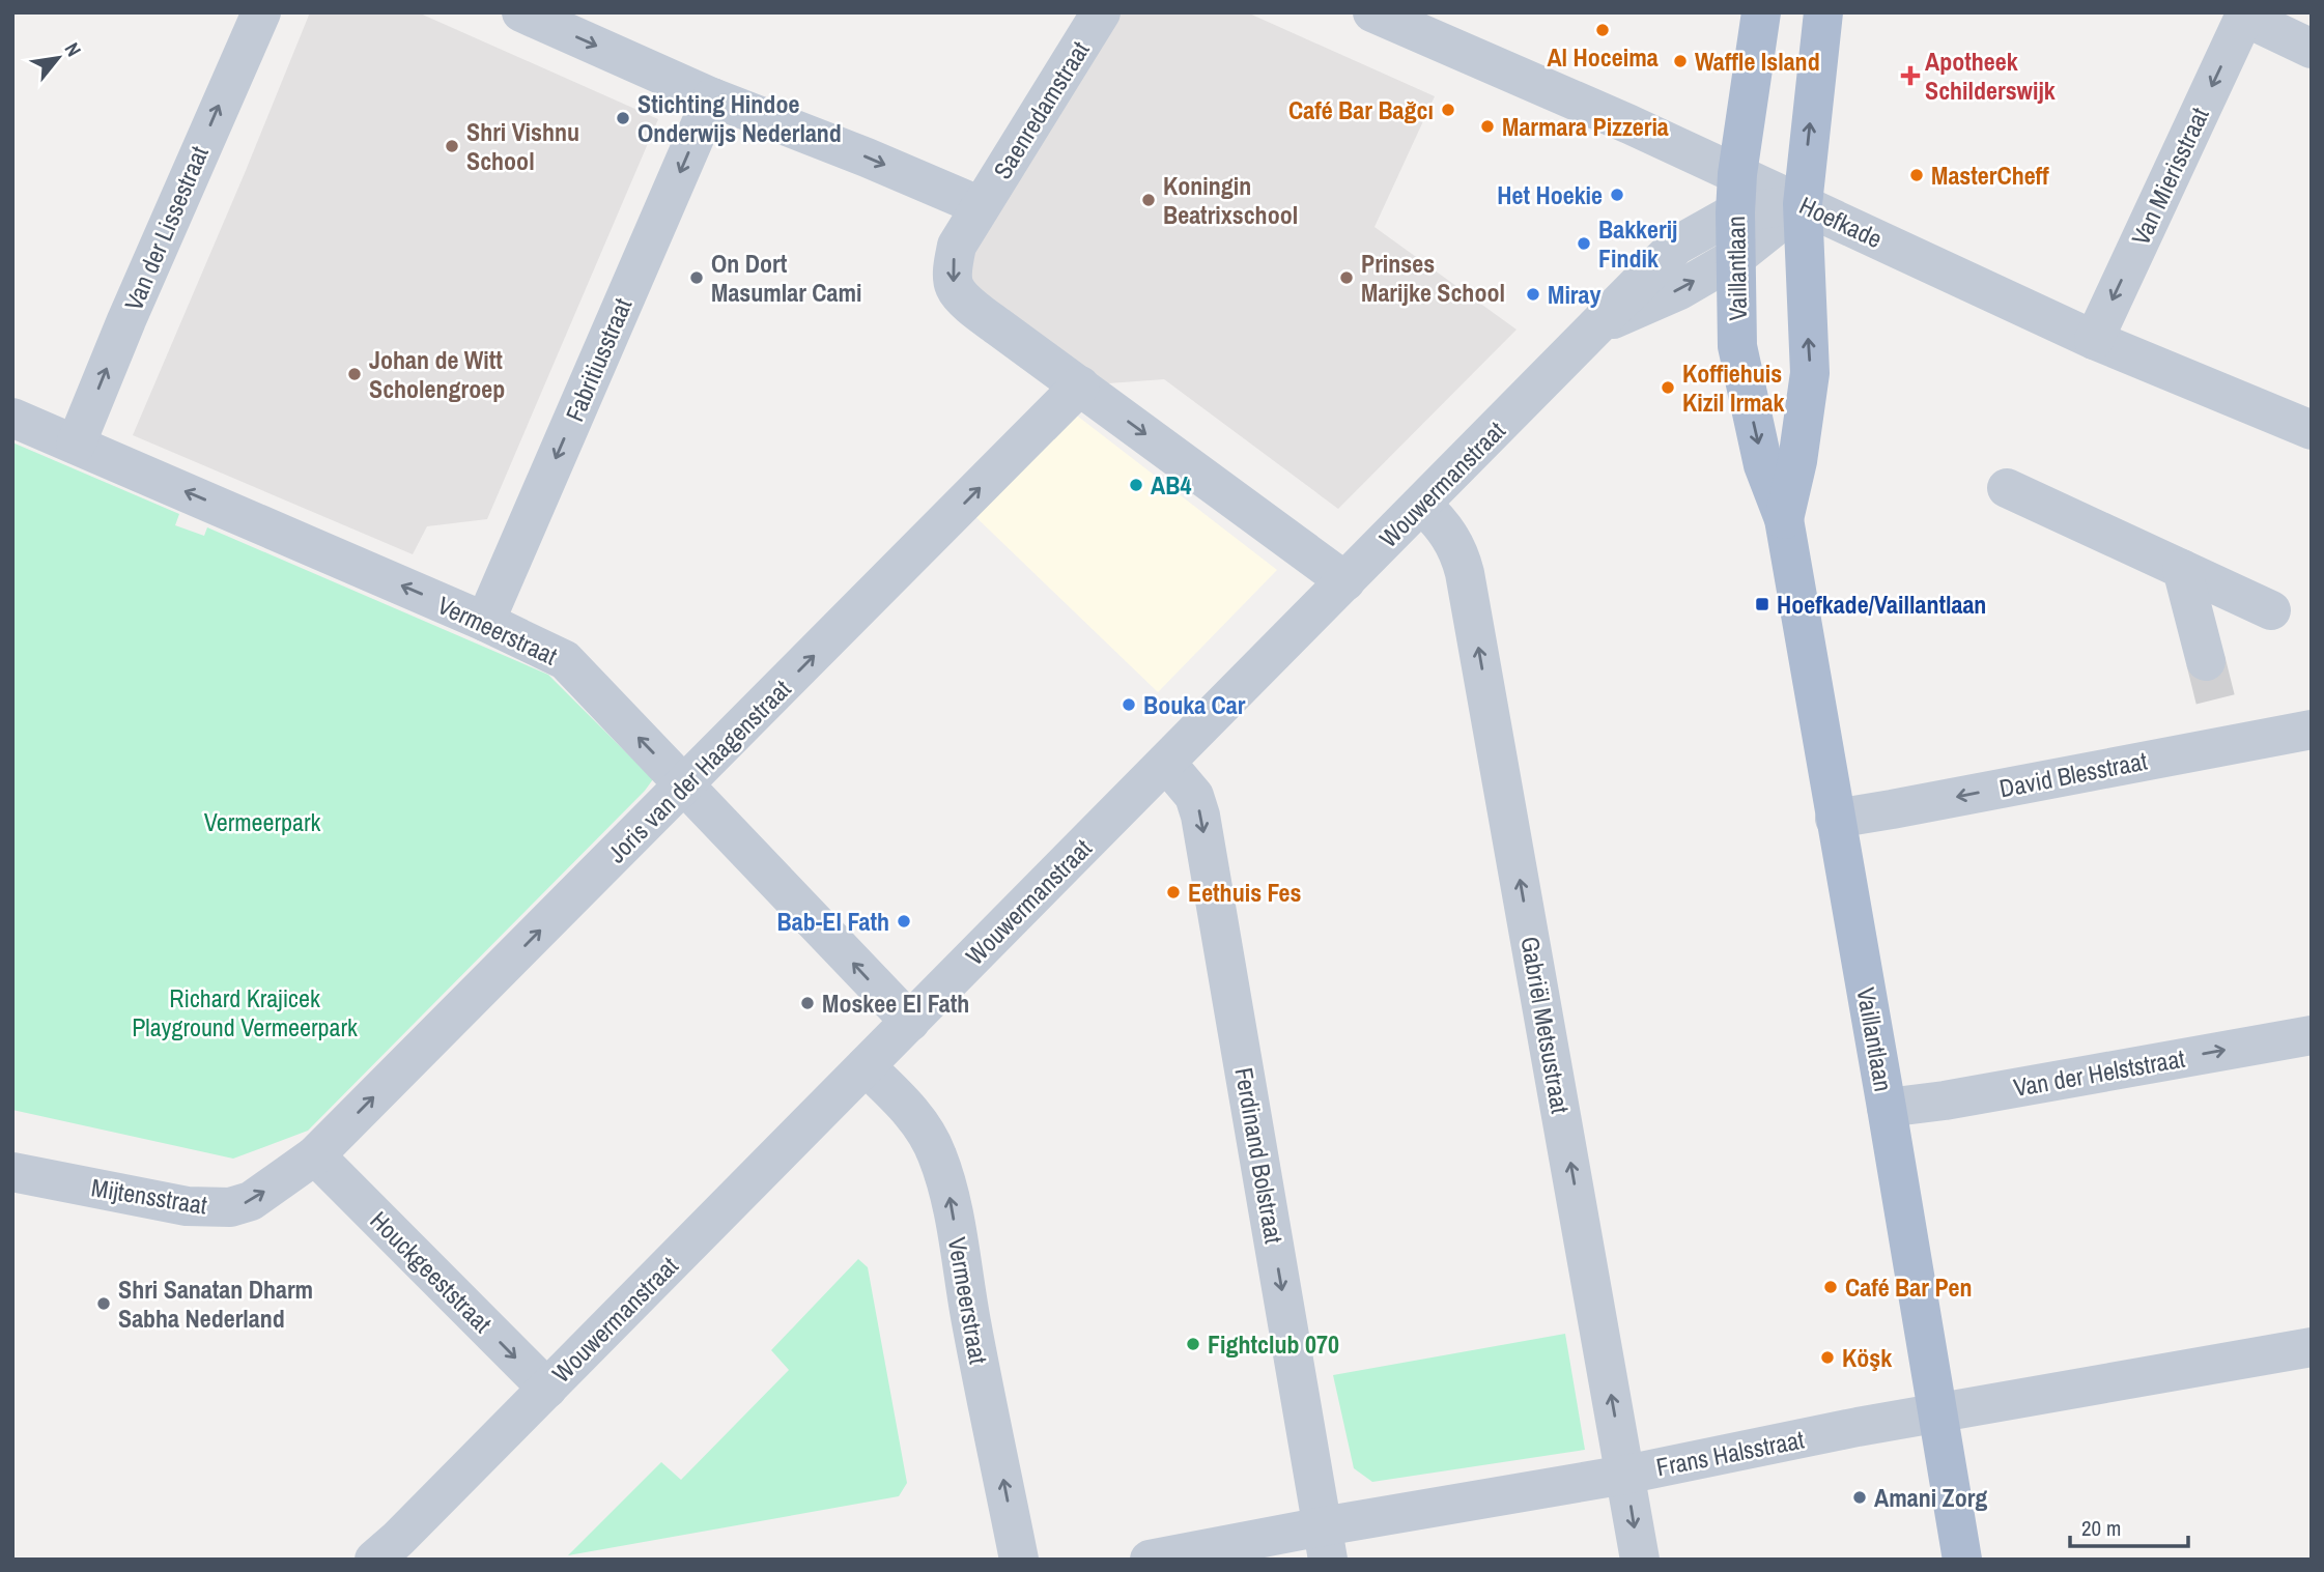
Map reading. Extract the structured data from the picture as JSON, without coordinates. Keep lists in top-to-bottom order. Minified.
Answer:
{"streets":{"main road":["Vaillantlaan"],"street":["Saenredamstraat","Van Mierisstraat","Hoefkade","Van der Lissestraat","Fabritiusstraat","Wouwermanstraat","Vermeerstraat","Joris van der Haagenstraat","David Blesstraat","Gabriël Metsustraat","Van der Helststraat","Ferdinand Bolstraat","Mijtensstraat","Houckgeeststraat","Frans Halsstraat"]},"crossings":[["Saenredamstraat","Joris van der Haagenstraat"],["Van Mierisstraat","Hoefkade"],["Hoefkade","Vaillantlaan"],["Hoefkade","Wouwermanstraat"],["Van der Lissestraat","Vermeerstraat"],["Vaillantlaan","Wouwermanstraat"],["Vaillantlaan","David Blesstraat"],["Vaillantlaan","Van der Helststraat"],["Vaillantlaan","Frans Halsstraat"],["Fabritiusstraat","Vermeerstraat"],["Wouwermanstraat","Vermeerstraat"],["Wouwermanstraat","Gabriël Metsustraat"],["Wouwermanstraat","Ferdinand Bolstraat"],["Wouwermanstraat","Houckgeeststraat"],["Vermeerstraat","Joris van der Haagenstraat"],["Joris van der Haagenstraat","Mijtensstraat"],["Joris van der Haagenstraat","Houckgeeststraat"],["Gabriël Metsustraat","Frans Halsstraat"],["Ferdinand Bolstraat","Frans Halsstraat"],["Mijtensstraat","Houckgeeststraat"]],"one_way":["Saenredamstraat","Van Mierisstraat","Van der Lissestraat","Fabritiusstraat","Vermeerstraat","Joris van der Haagenstraat","David Blesstraat","Gabriël Metsustraat","Van der Helststraat","Ferdinand Bolstraat","Mijtensstraat","Houckgeeststraat"],"parks":["Vermeerpark","Richard Krajicek Playground Vermeerpark"],"places":{"other":["Al Hoceima","Waffle Island","Café Bar Bağcı","Stichting Hindoe Onderwijs Nederland","Marmara Pizzeria","Shri Vishnu School","MasterCheff","Het Hoekie","Koningin Beatrixschool","Bakkerij Findik","On Dort Masumlar Cami","Prinses Marijke School","Miray","Johan de Witt Scholengroep","Koffiehuis Kizil Irmak","AB4","Bouka Car","Eethuis Fes","Bab-El Fath","Moskee El Fath","Café Bar Pen","Shri Sanatan Dharm Sabha Nederland","Fightclub 070","Köşk","Amani Zorg"],"health":["Apotheek Schilderswijk"],"transit":["Hoefkade/Vaillantlaan"]},"scale_bar":"20 m","north":"top right"}
